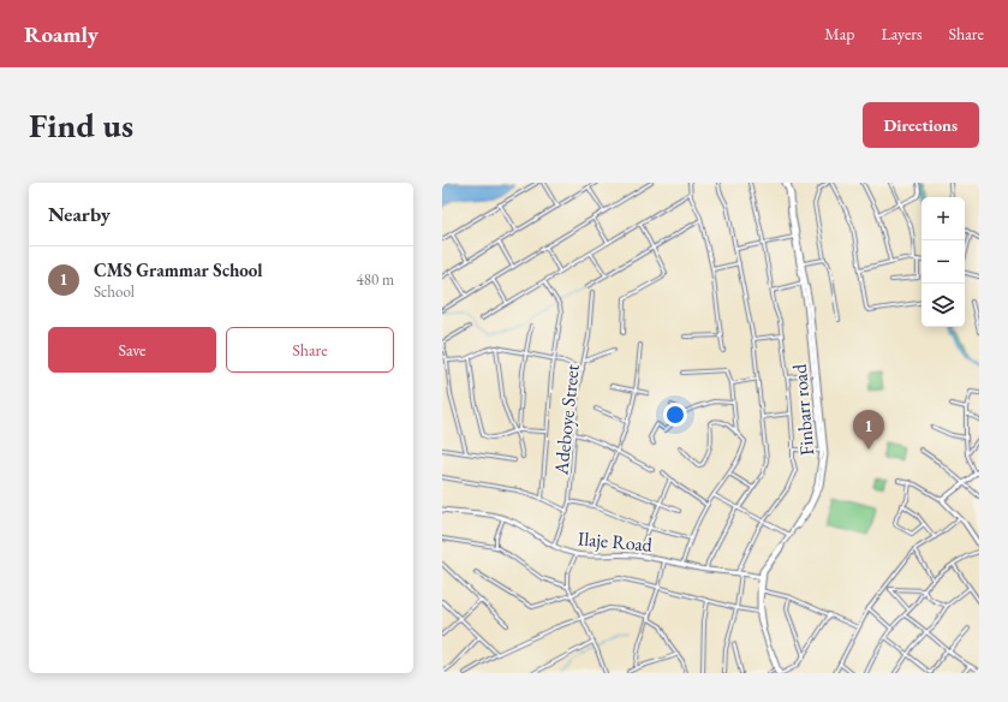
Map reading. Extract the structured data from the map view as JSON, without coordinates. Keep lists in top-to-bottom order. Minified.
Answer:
{"streets":{"main road":["Finbarr road","Ilaje Road"],"street":["Adeboye Street"]},"crossings":[["Finbarr road","Ilaje Road"],["Adeboye Street","Ilaje Road"]],"page":{"header":"Roamly","nav":["Map","Layers","Share"],"buttons":["Directions",["Save","Share"]],"title":"Find us","heading":"Nearby","map_buttons":["+","−"],"list":[{"mark":"1","name":"CMS Grammar School","note":"School","value":"480 m"}],"pins":"1"}}
